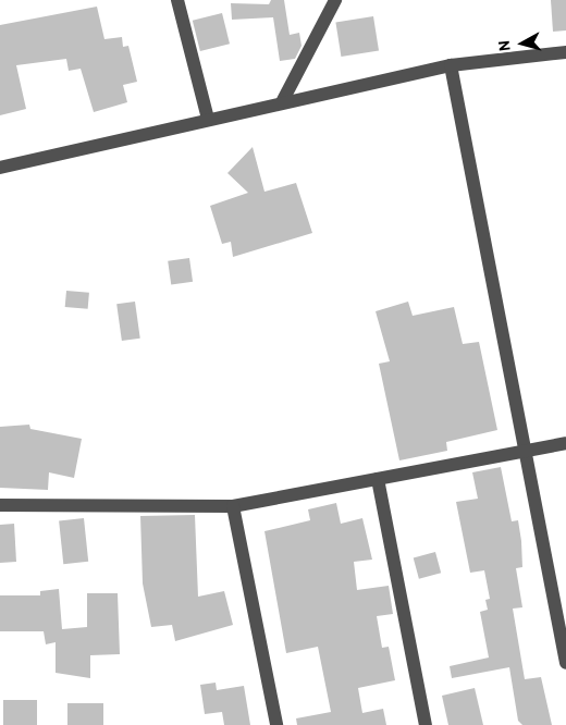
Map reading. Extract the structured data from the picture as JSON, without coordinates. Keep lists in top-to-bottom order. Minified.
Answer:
{"north":"left"}
